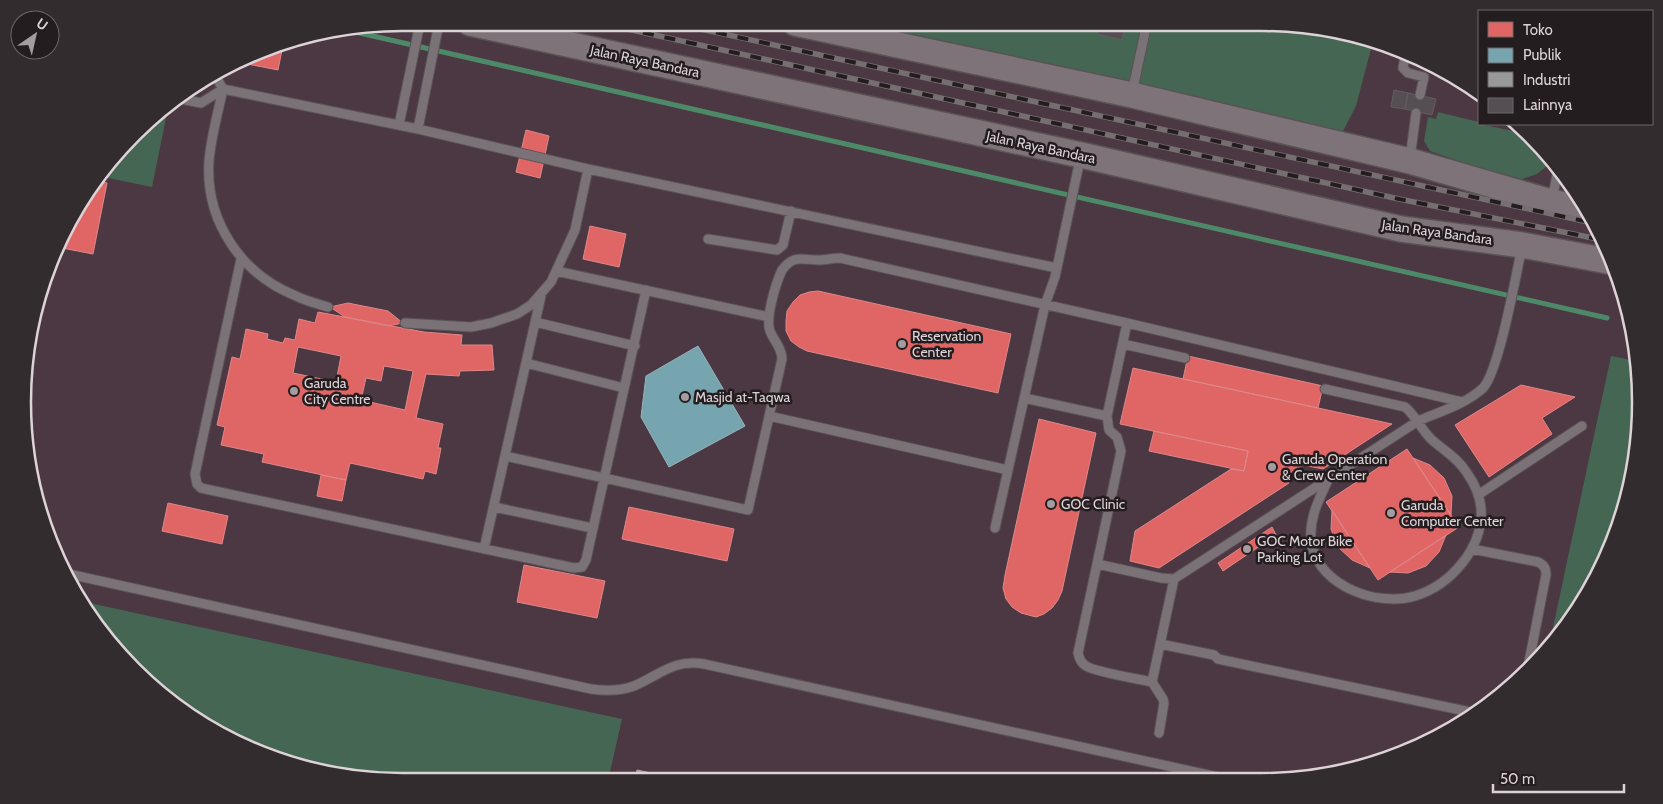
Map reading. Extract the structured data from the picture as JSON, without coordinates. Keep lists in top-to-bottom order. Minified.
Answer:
{"streets":{"street":["Jalan Raya Bandara"]},"places":["Reservation Center","Garuda City Centre","Masjid at-Taqwa","Garuda Operation & Crew Center","GOC Clinic","Garuda Computer Center","GOC Motor Bike Parking Lot"],"legend":["Toko","Publik","Industri","Lainnya"],"scale_bar":"50 m","north":"top right"}
